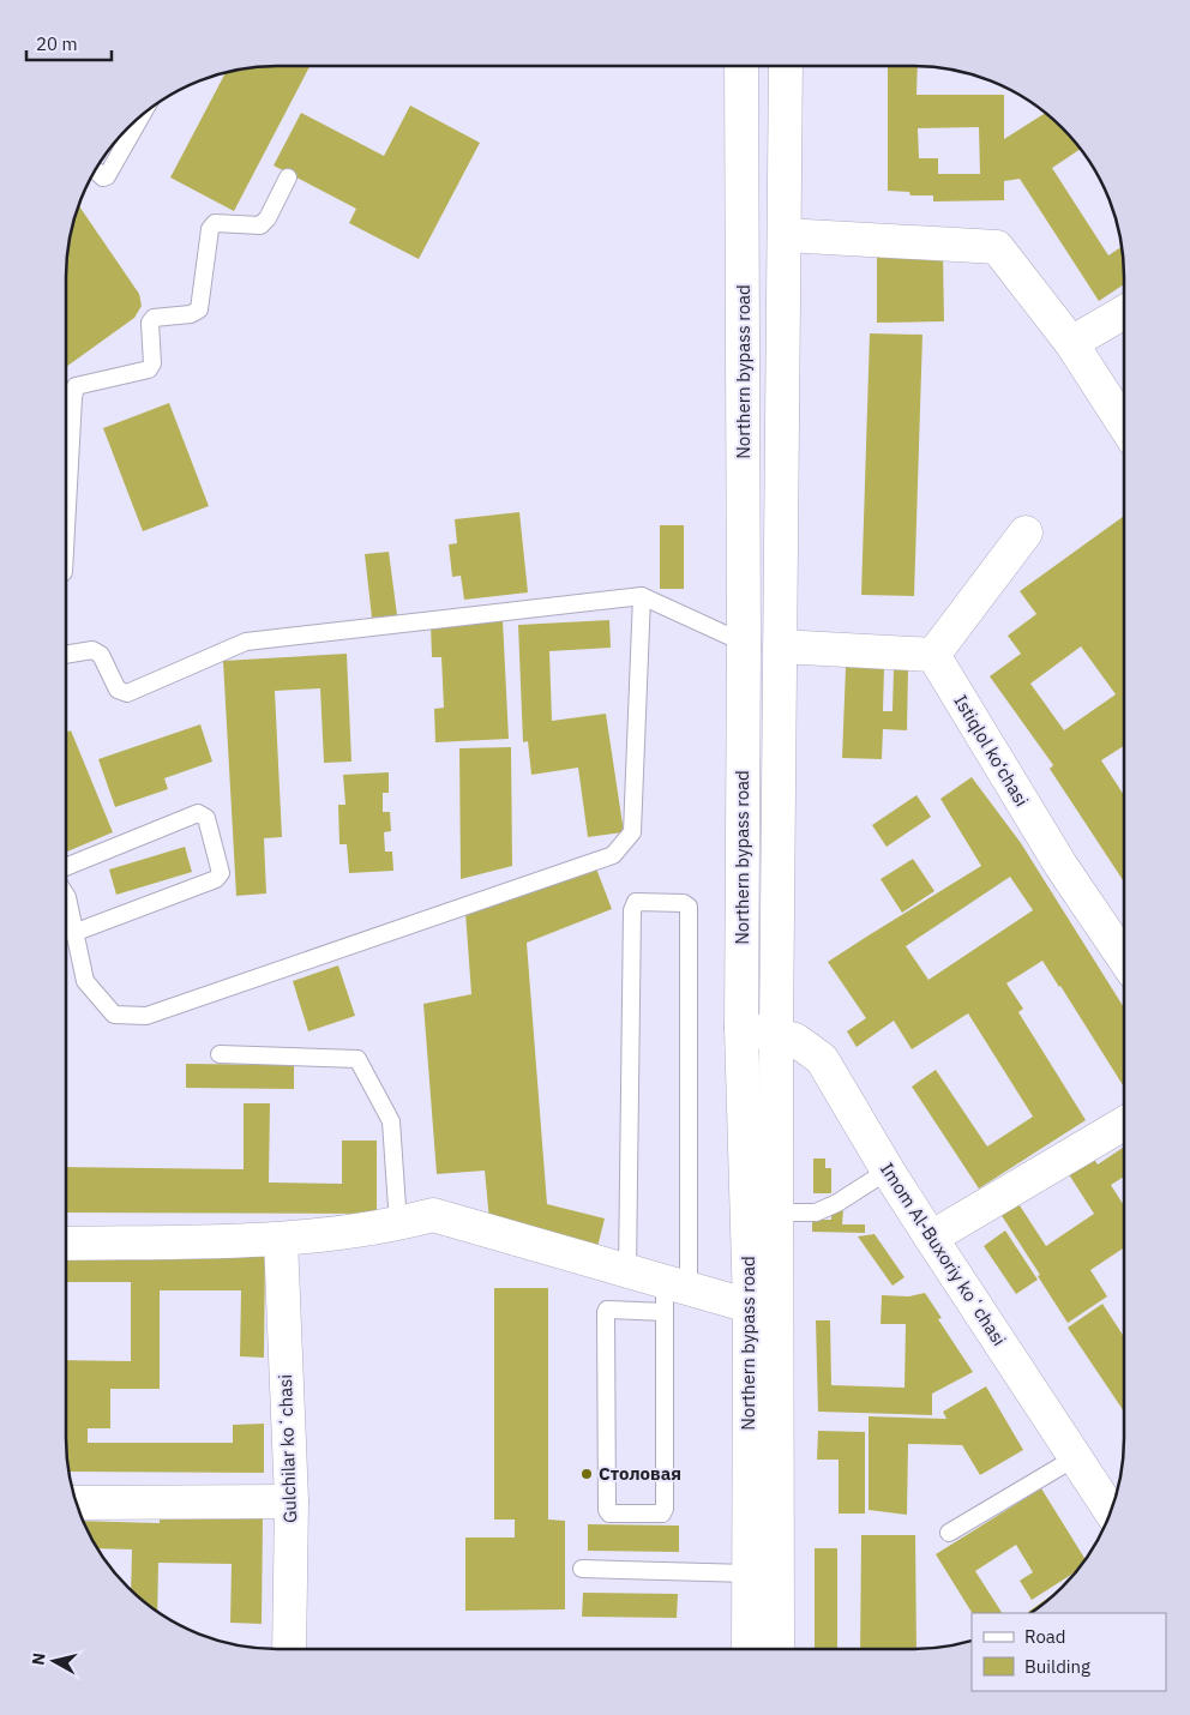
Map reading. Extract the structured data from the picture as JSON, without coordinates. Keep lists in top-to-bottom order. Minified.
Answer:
{"streets":{"street":["Northern bypass road","Istiqlol ko‘chasi","Imom Al-Buxoriy koʻchasi","Gulchilar koʻchasi"]},"crossings":[["Northern bypass road","Imom Al-Buxoriy koʻchasi"]],"places":["Столовая"],"legend":["Road","Building"],"scale_bar":"20 m","north":"left"}
